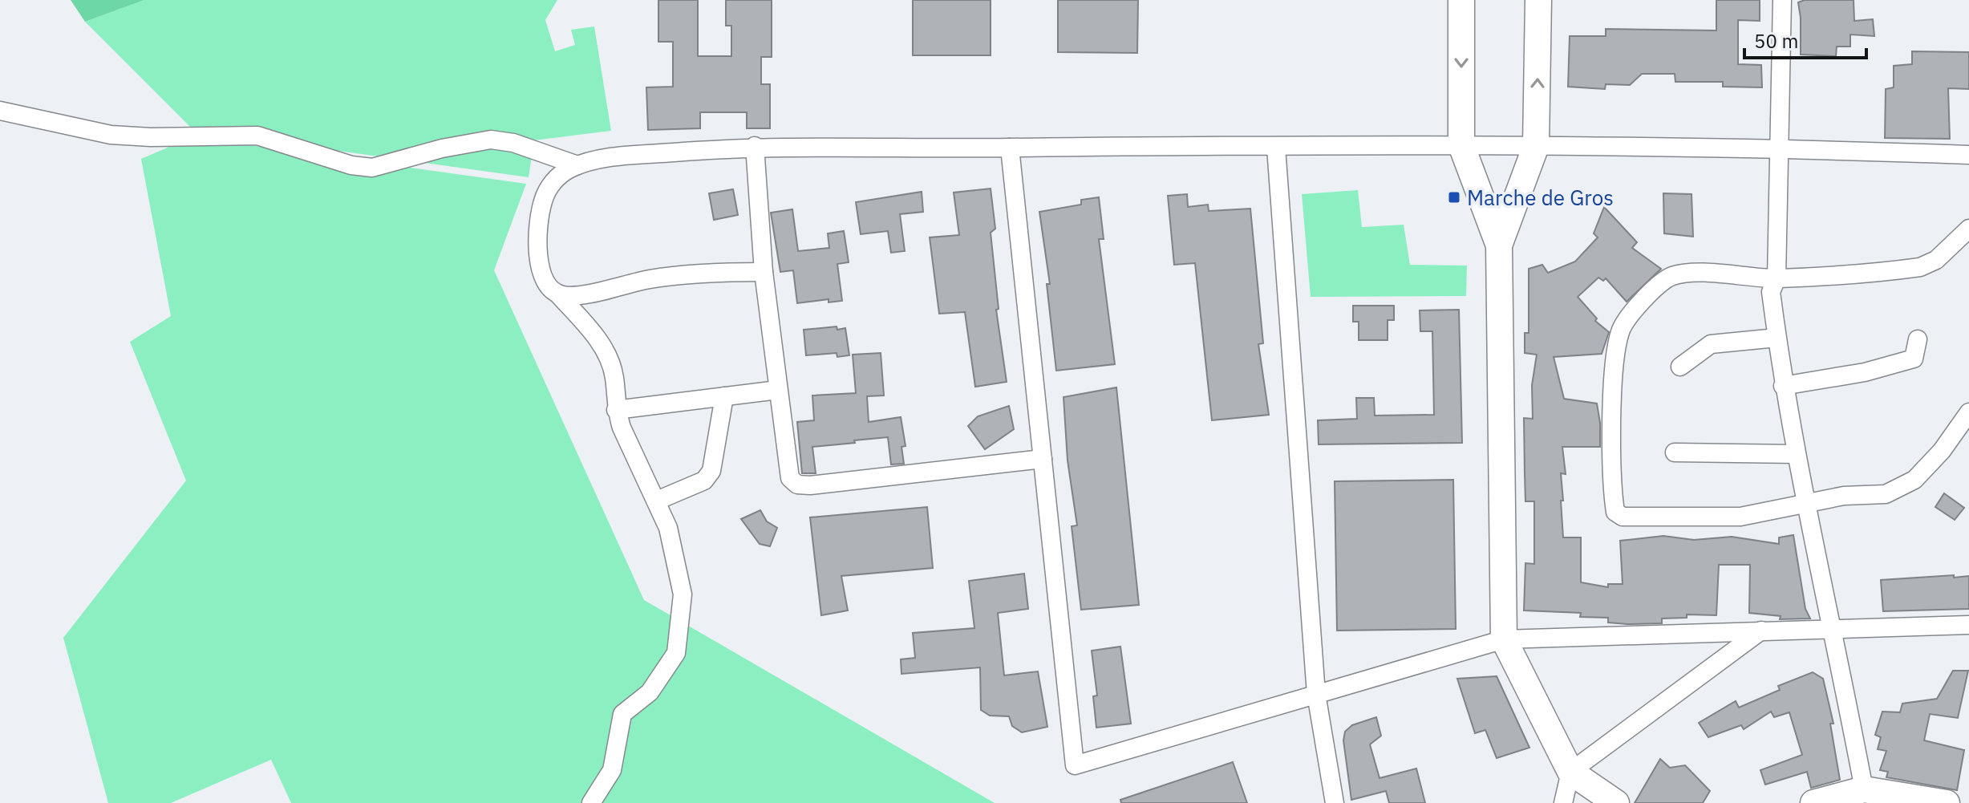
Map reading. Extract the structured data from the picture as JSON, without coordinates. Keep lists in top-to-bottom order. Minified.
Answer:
{"places":{"transit":["Marche de Gros"]},"scale_bar":"50 m"}
